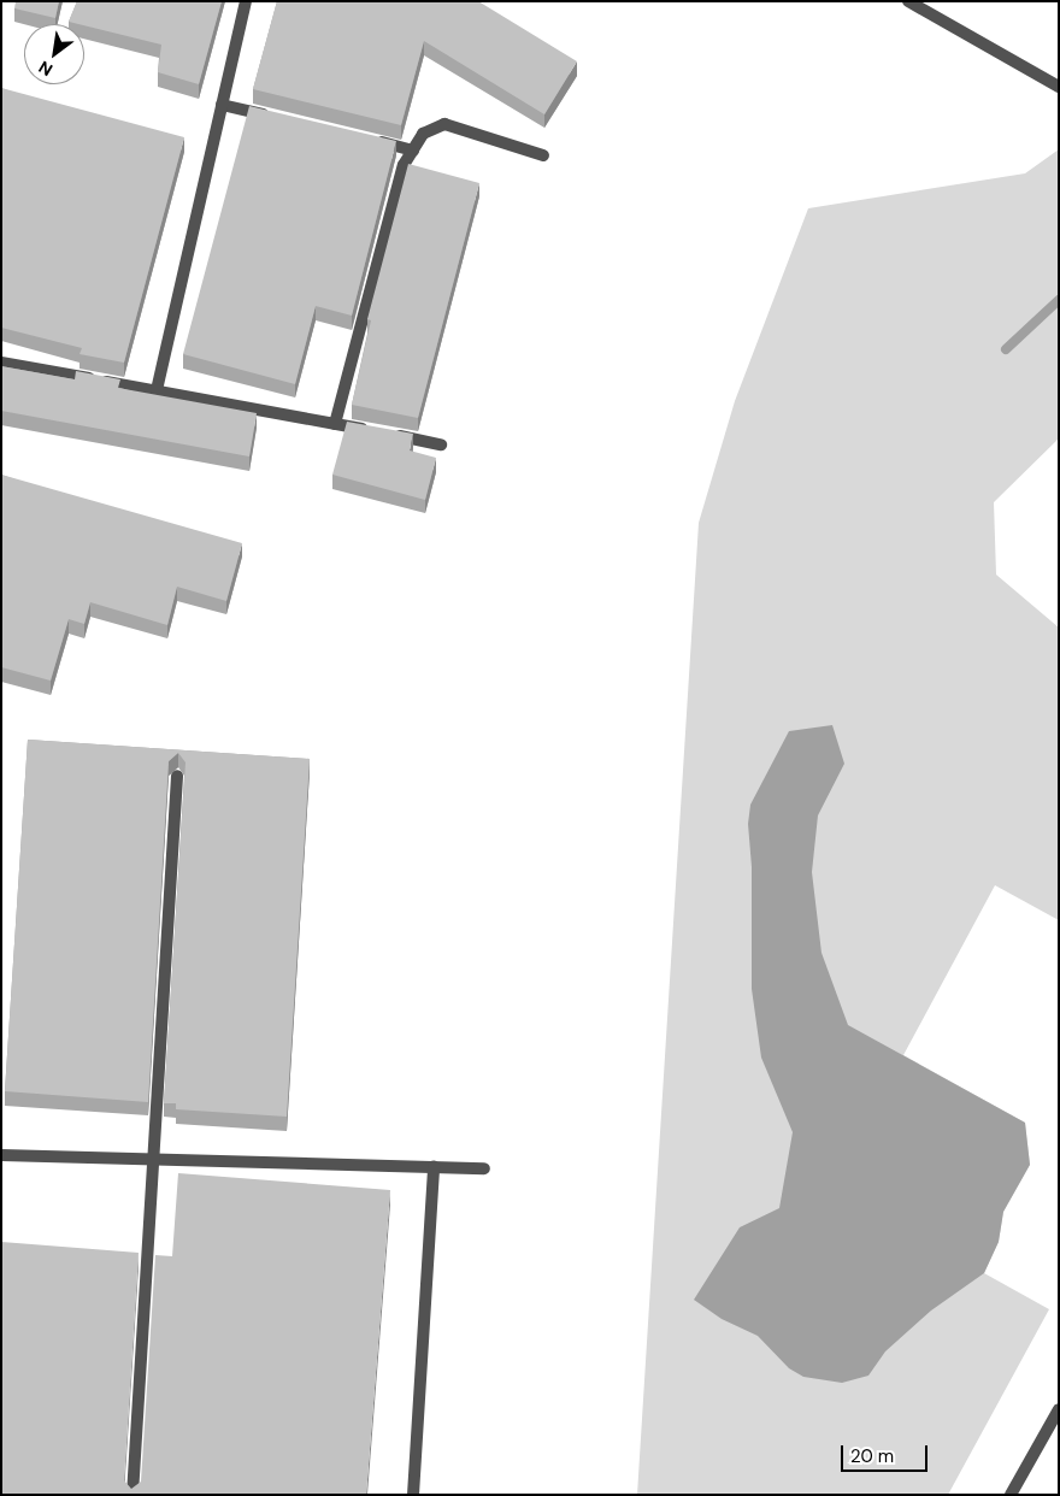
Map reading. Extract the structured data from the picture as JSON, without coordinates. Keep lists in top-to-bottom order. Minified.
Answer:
{"scale_bar":"20 m","north":"bottom left"}
